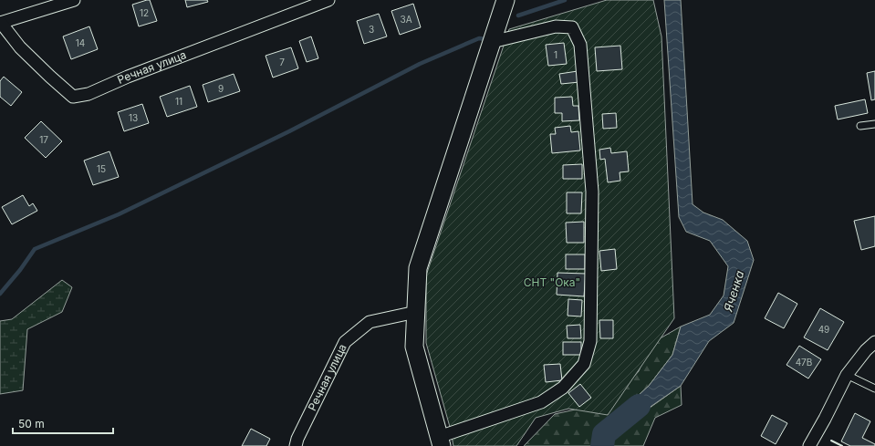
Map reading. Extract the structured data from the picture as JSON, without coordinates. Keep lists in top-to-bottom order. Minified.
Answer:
{"streets":{"street":["Речная улица"]},"water":["Яченка"],"parks":["СНТ \"Ока\""],"house_numbers":["12","3А","3","14","1","7","9","11","13","17","15","49","47В"],"scale_bar":"50 m"}
